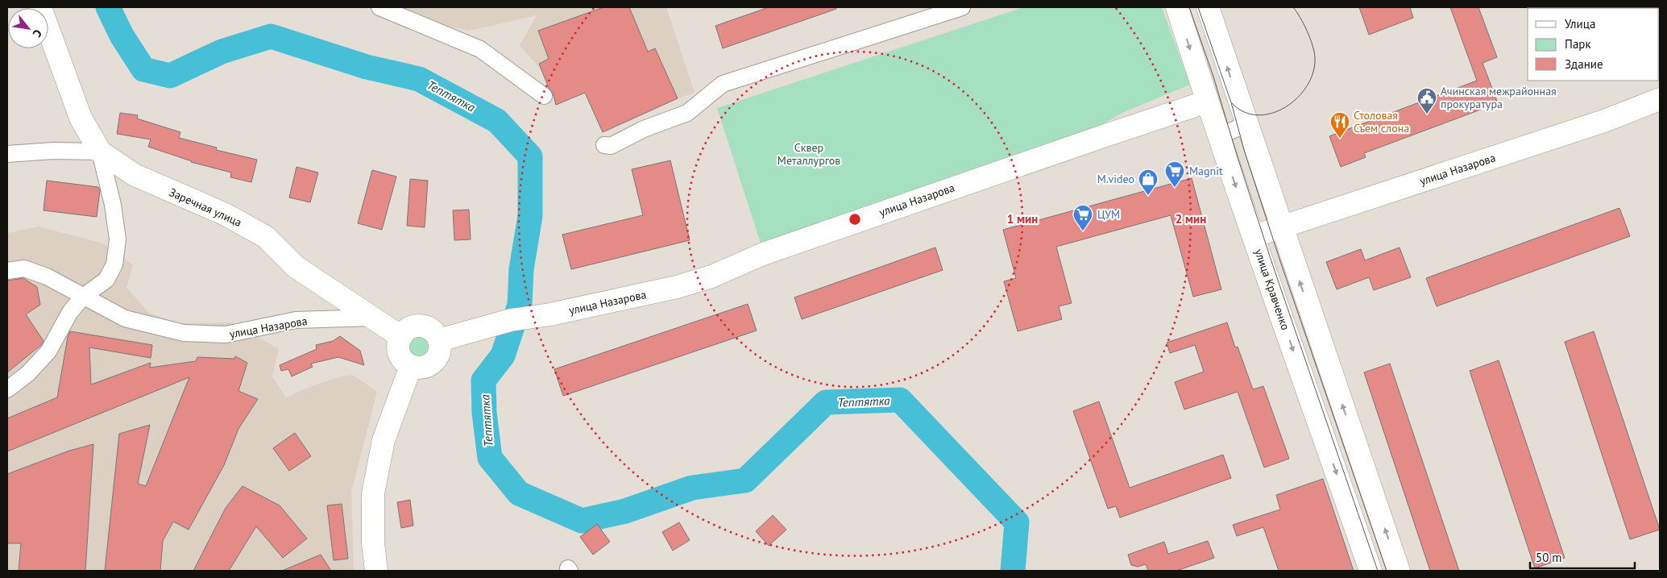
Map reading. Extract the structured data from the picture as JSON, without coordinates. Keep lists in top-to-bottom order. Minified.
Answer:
{"streets":{"main road":["улица Назарова","Заречная улица","улица Кравченко"]},"crossings":[["улица Назарова","Заречная улица"],["улица Назарова","улица Кравченко"]],"water":["Тептятка"],"parks":["Сквер Металлургов"],"places":{"public building":["Ачинская межрайонная прокуратура"],"restaurant":["Столовая Съем слона"],"supermarket":["Magnit","ЦУМ"],"shop":["M.video"]},"legend":["Улица","Парк","Здание"],"scale_bar":"50 m","north":"bottom right","rings":["1 мин","2 мин"]}
